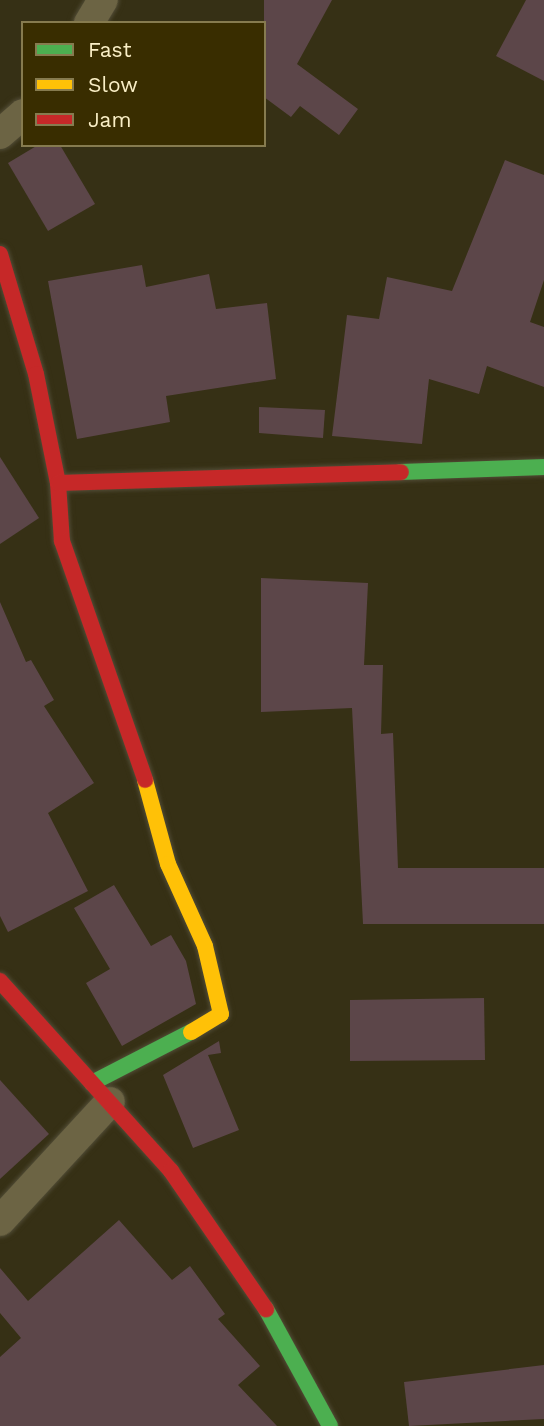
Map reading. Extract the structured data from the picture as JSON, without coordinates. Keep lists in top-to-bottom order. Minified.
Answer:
{"legend":["Fast","Slow","Jam"]}
